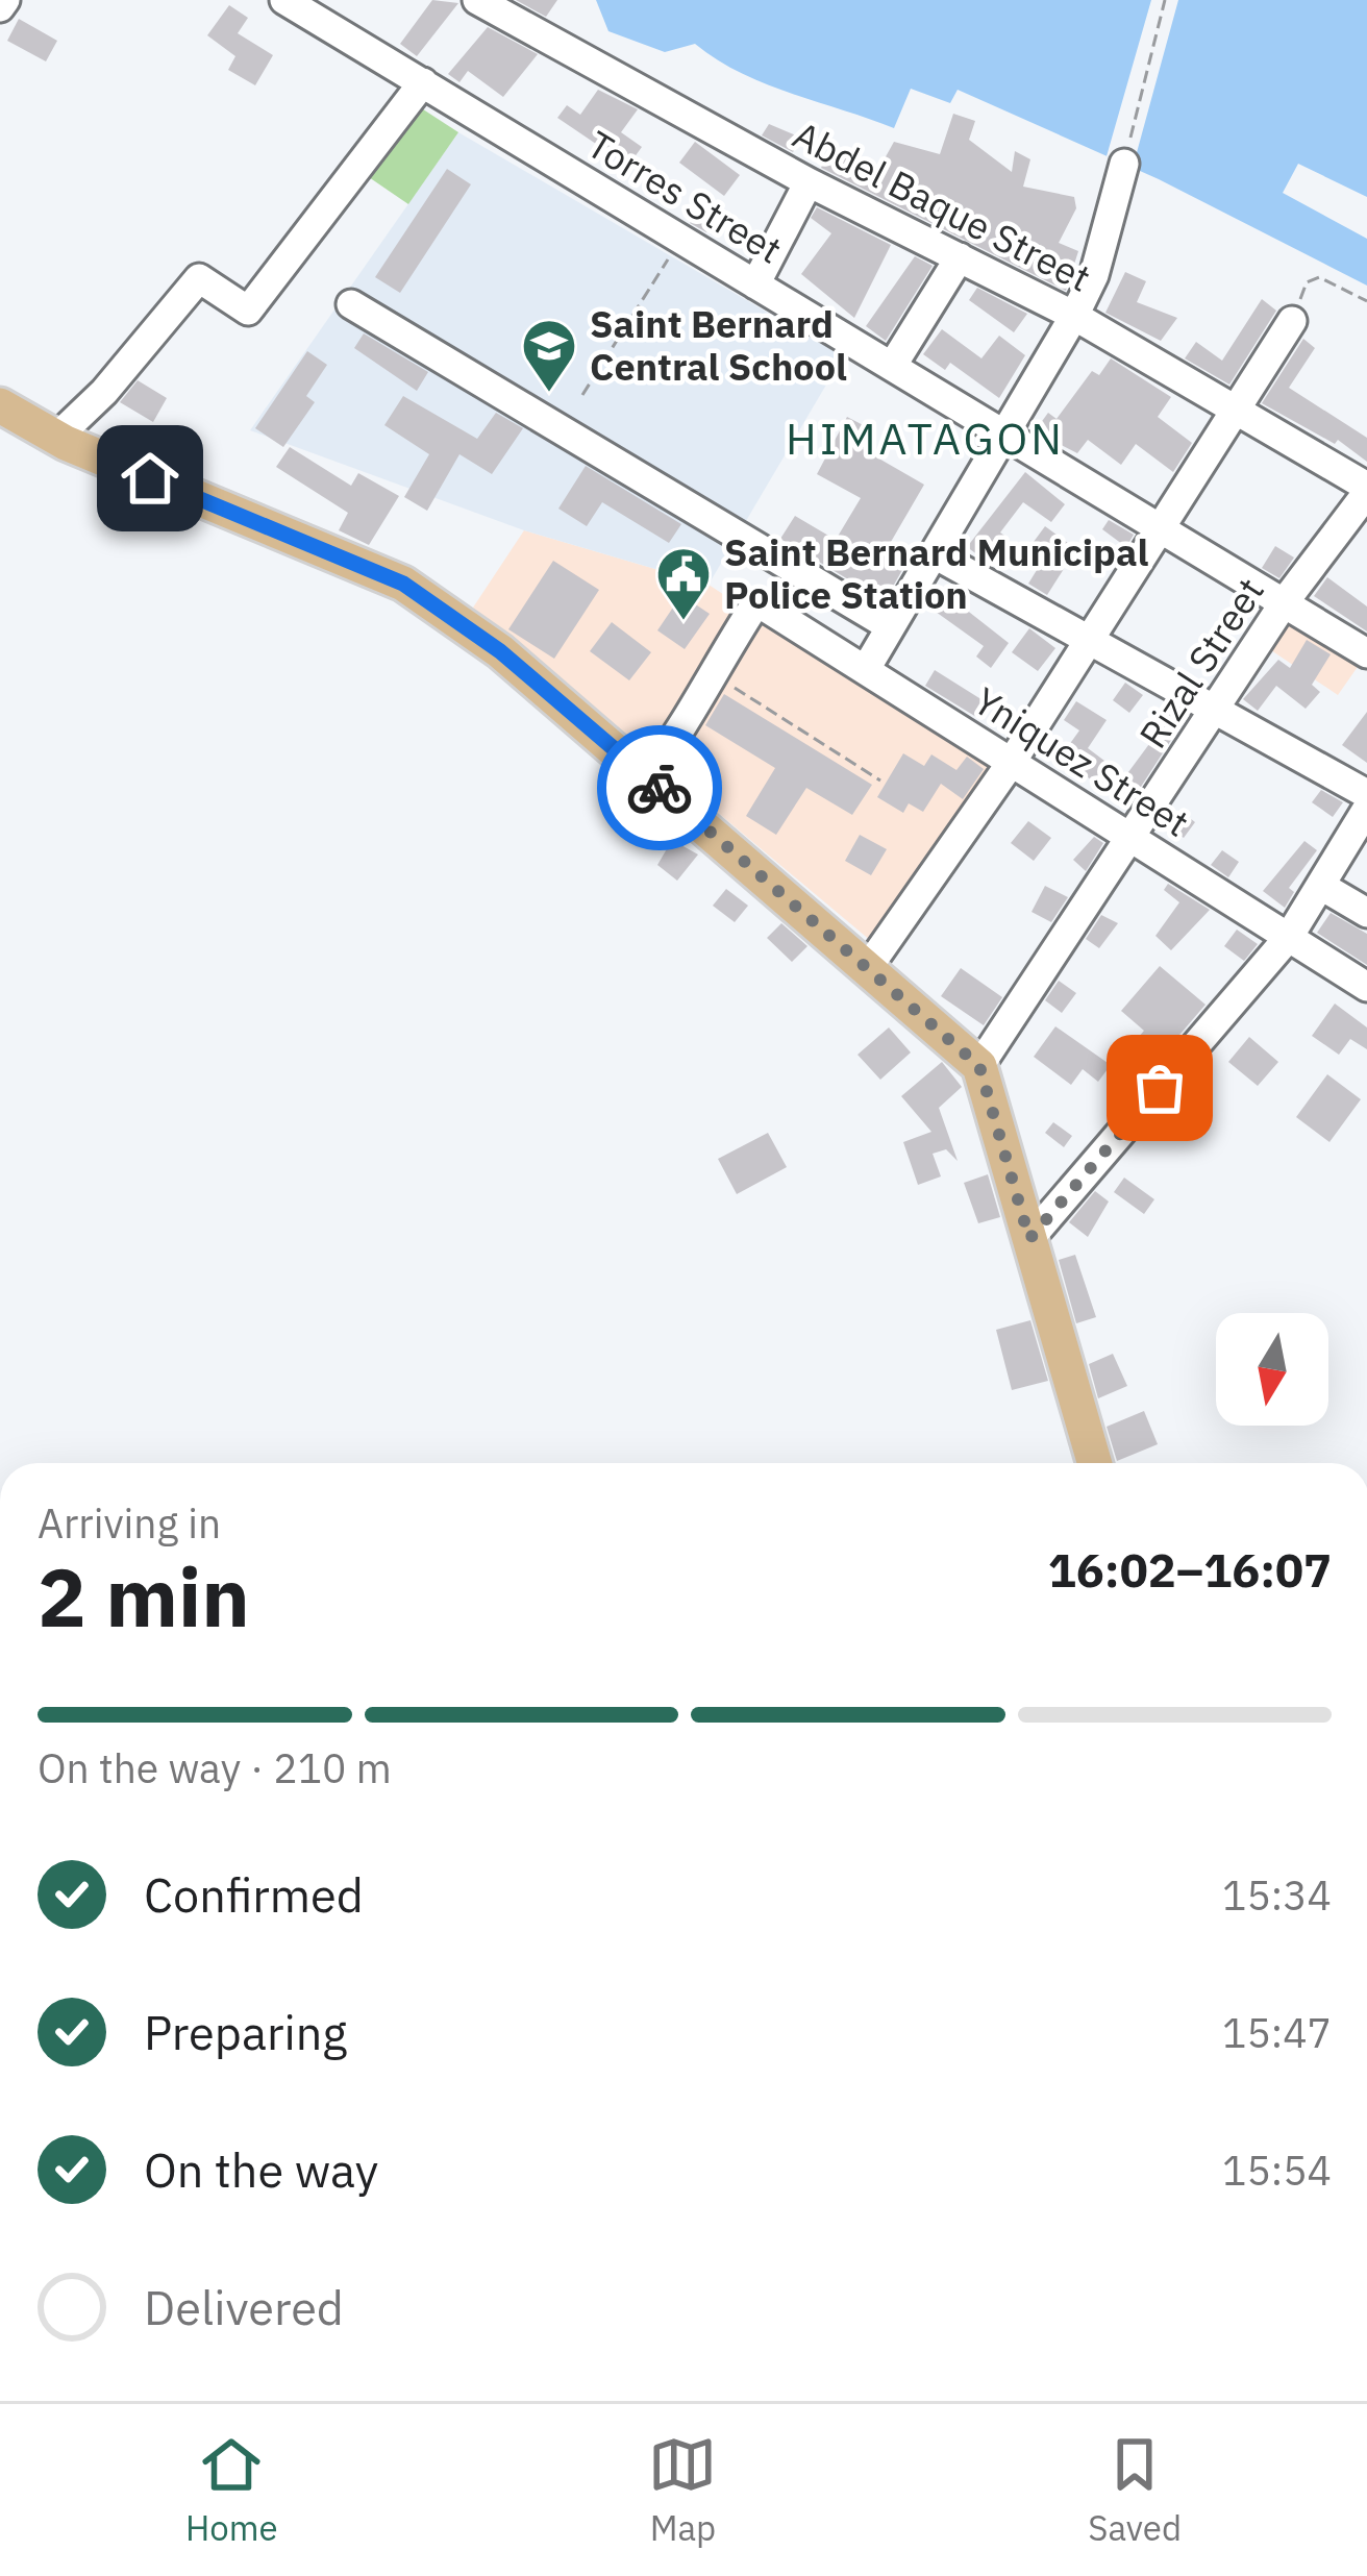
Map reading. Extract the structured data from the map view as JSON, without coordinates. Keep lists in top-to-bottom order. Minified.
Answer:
{"streets":{"street":["Torres Street","Abdel Baque Street","Rizal Street","Yniquez Street"]},"crossings":[["Torres Street","Rizal Street"],["Abdel Baque Street","Rizal Street"],["Rizal Street","Yniquez Street"]],"districts":["HIMATAGON"],"places":{"school or university":["Saint Bernard Central School"],"public building":["Saint Bernard Municipal Police Station"]},"north":"bottom","page":{"heading":["2 min","Arriving in","16:02–16:07"],"bar":"On the way · 210 m","list":[["Confirmed","15:34"],["Preparing","15:47"],["On the way","15:54"],"Delivered"],"tabs":["Home","Map","Saved"]}}
